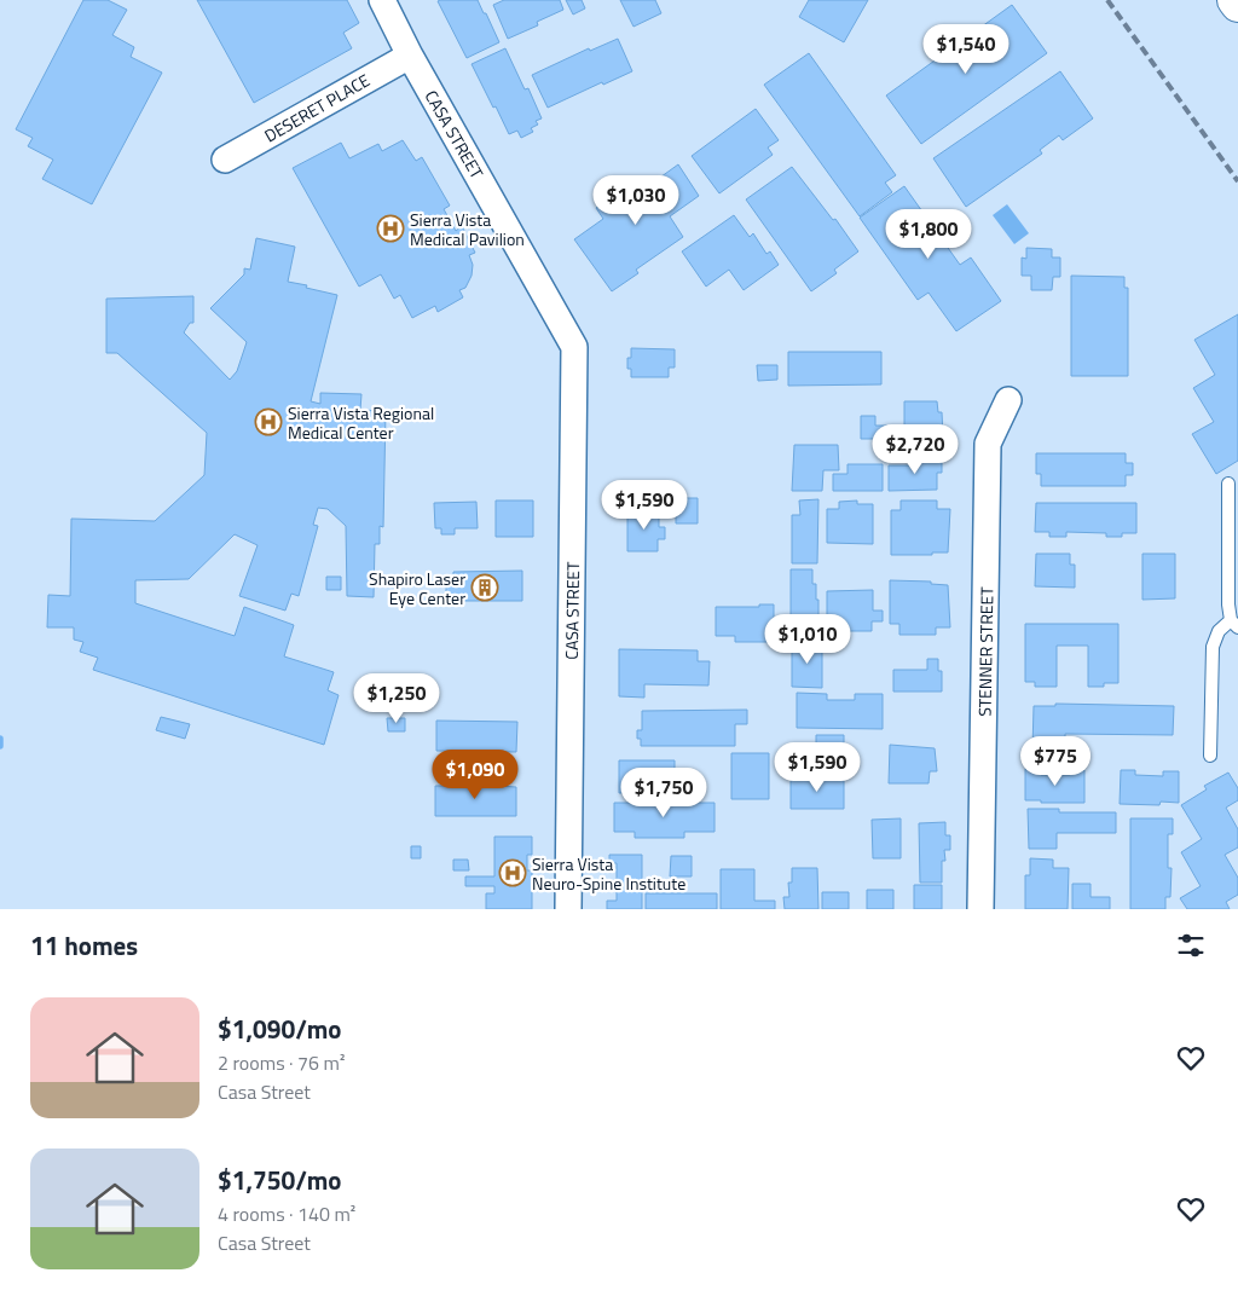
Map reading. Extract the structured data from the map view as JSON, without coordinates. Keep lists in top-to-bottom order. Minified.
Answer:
{"streets":{"street":["DESERET PLACE","CASA STREET","STENNER STREET"]},"crossings":[["DESERET PLACE","CASA STREET"]],"places":{"hospital":["Sierra Vista Medical Pavilion","Sierra Vista Regional Medical Center","Sierra Vista Neuro-Spine Institute"],"building":["Shapiro Laser Eye Center"]},"page":{"price":["$1,540","$1,030","$1,800","$2,720","$1,590","$1,010","$1,250","$775","$1,590","$1,090","$1,750"],"heading":"11 homes","list":[{"name":"$1,090/mo","note":"2 rooms · 76 m² · Casa Street"},{"name":"$1,750/mo","note":"4 rooms · 140 m² · Casa Street"}]}}
